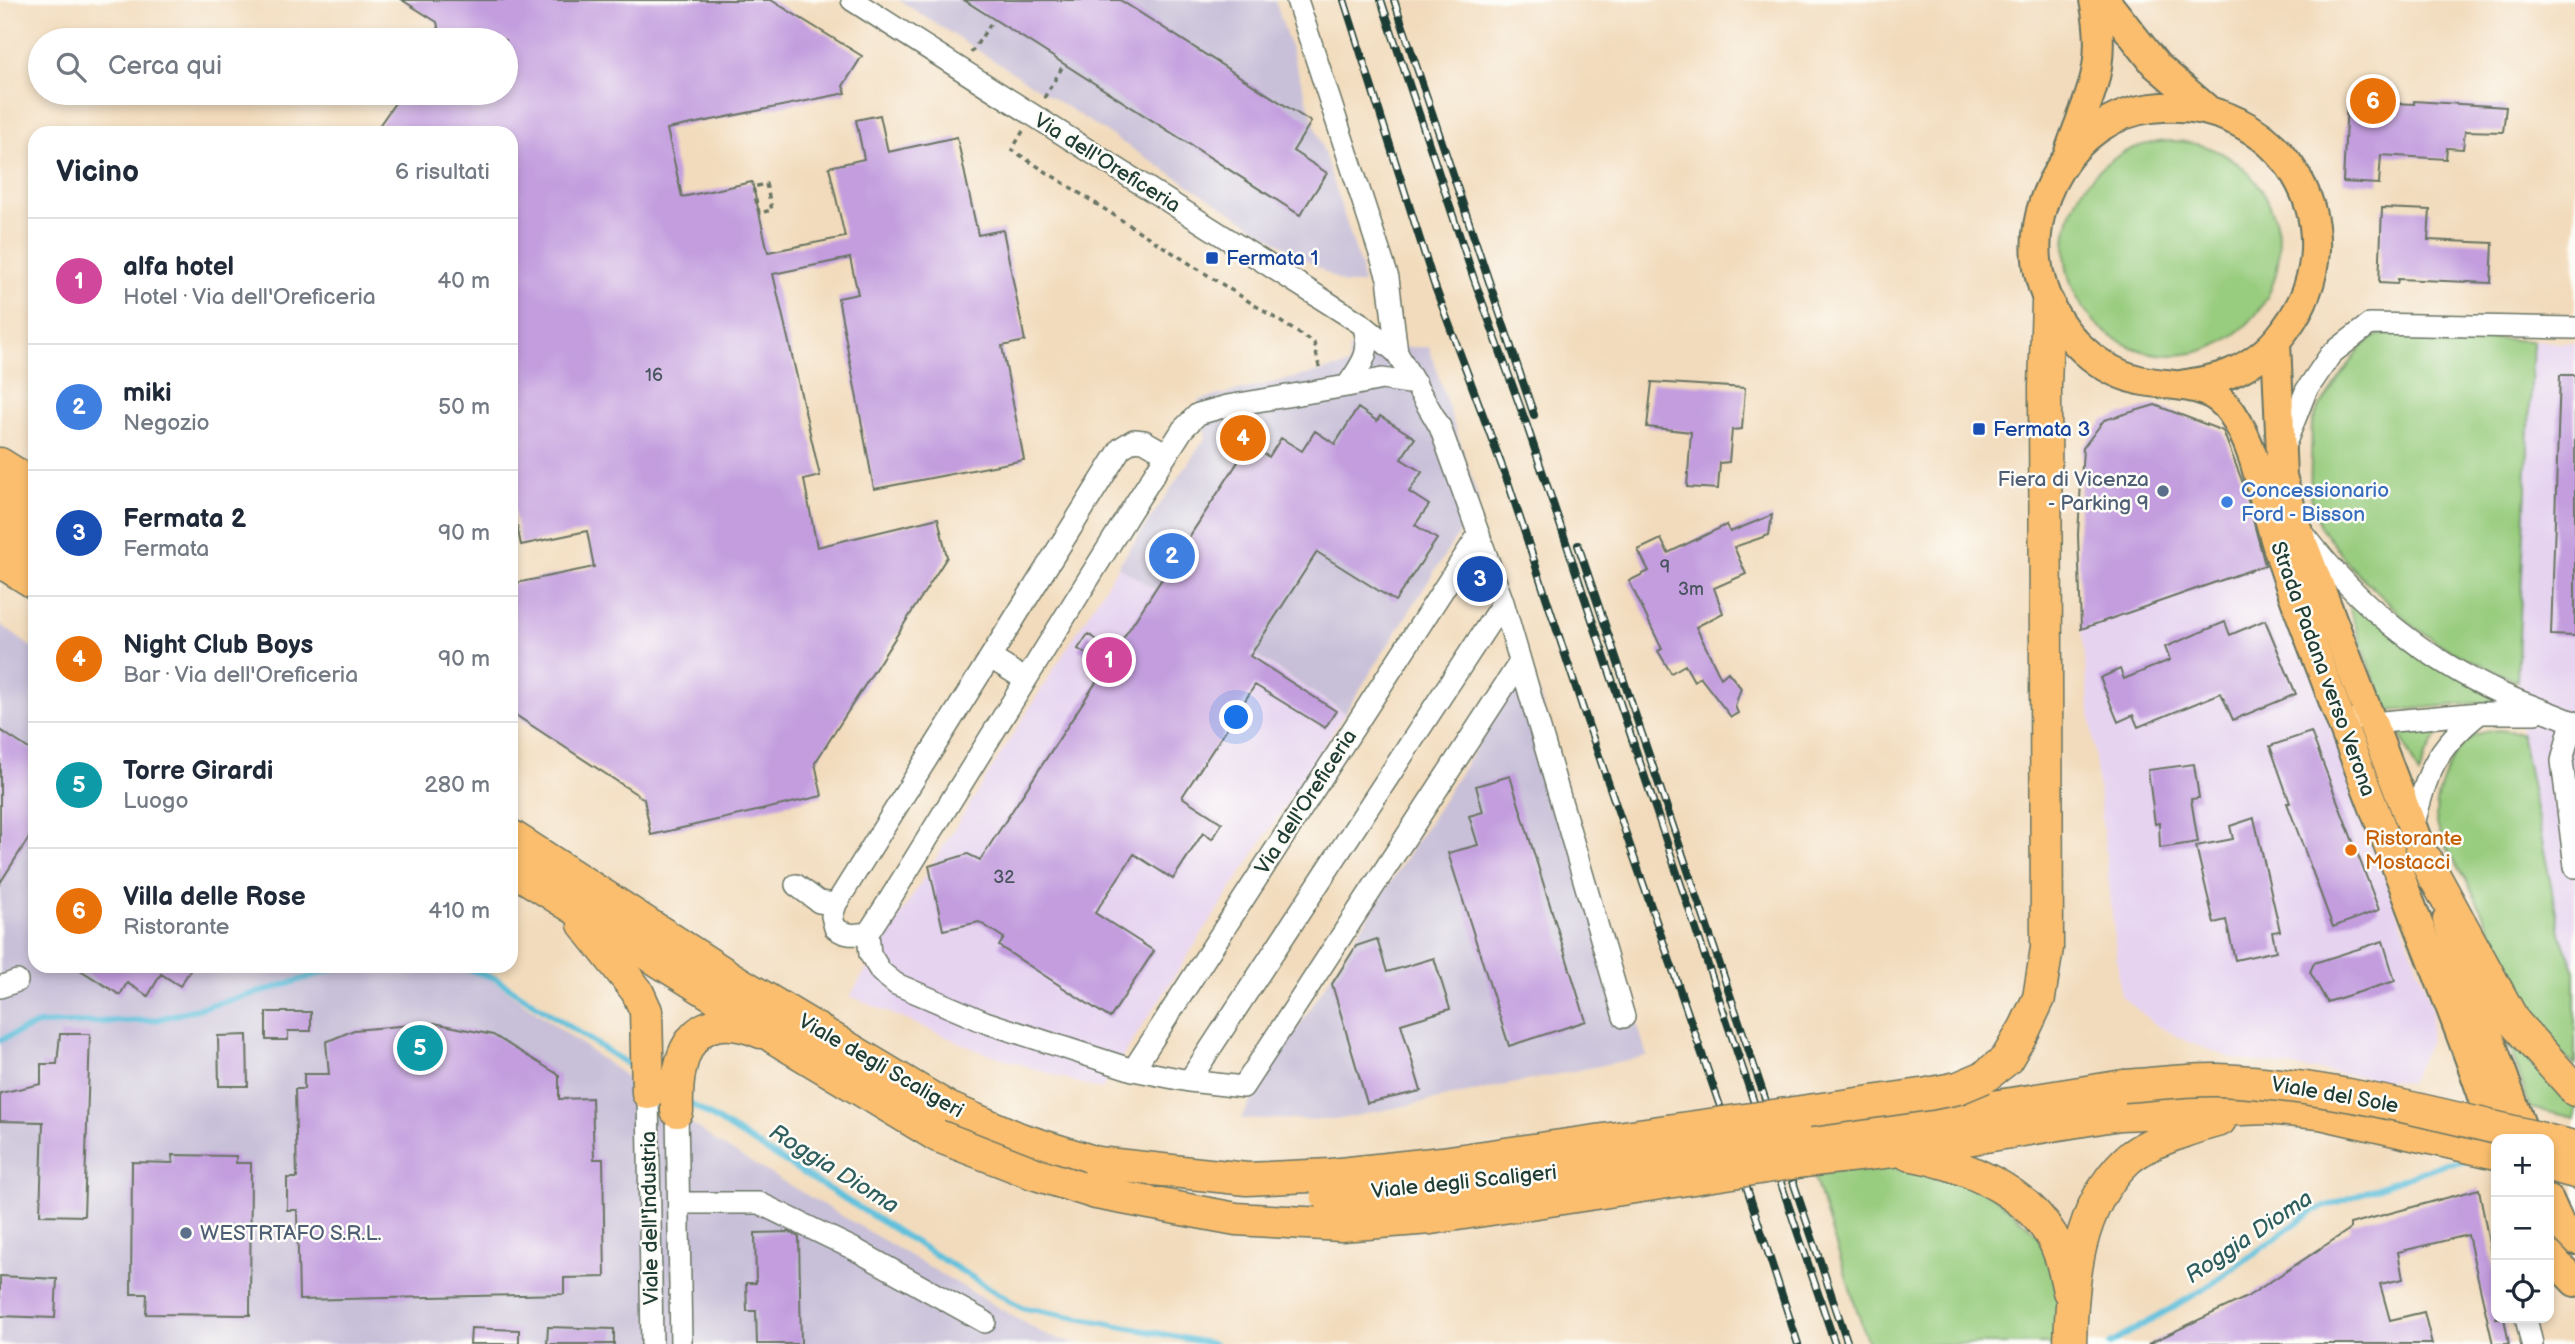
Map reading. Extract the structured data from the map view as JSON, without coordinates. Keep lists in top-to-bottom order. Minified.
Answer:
{"streets":{"highway":["Viale degli Scaligeri","Viale del Sole"],"main road":["Strada Padana verso Verona"],"street":["Via dell'Oreficeria","Viale dell'Industria"]},"crossings":[["Viale degli Scaligeri","Viale del Sole"]],"water":["Roggia Dioma"],"places":{"transit":["Fermata 1","Fermata 3"],"other":["Fiera di Vicenza - Parking 9","Concessionario Ford - Bisson","Ristorante Mostacci","WESTRTAFO S.R.L."]},"house_numbers":["16","9","3m","32"],"page":{"search":"Cerca qui","pins":["6","4","2","3","1","5"],"heading":["Vicino","6 risultati"],"list":[{"mark":"1","name":"alfa hotel","note":"Hotel · Via dell'Oreficeria","value":"40 m"},{"mark":"2","name":"miki","note":"Negozio","value":"50 m"},{"mark":"3","name":"Fermata 2","note":"Fermata","value":"90 m"},{"mark":"4","name":"Night Club Boys","note":"Bar · Via dell'Oreficeria","value":"90 m"},{"mark":"5","name":"Torre Girardi","note":"Luogo","value":"280 m"},{"mark":"6","name":"Villa delle Rose","note":"Ristorante","value":"410 m"}],"map_buttons":["+","−"]}}
